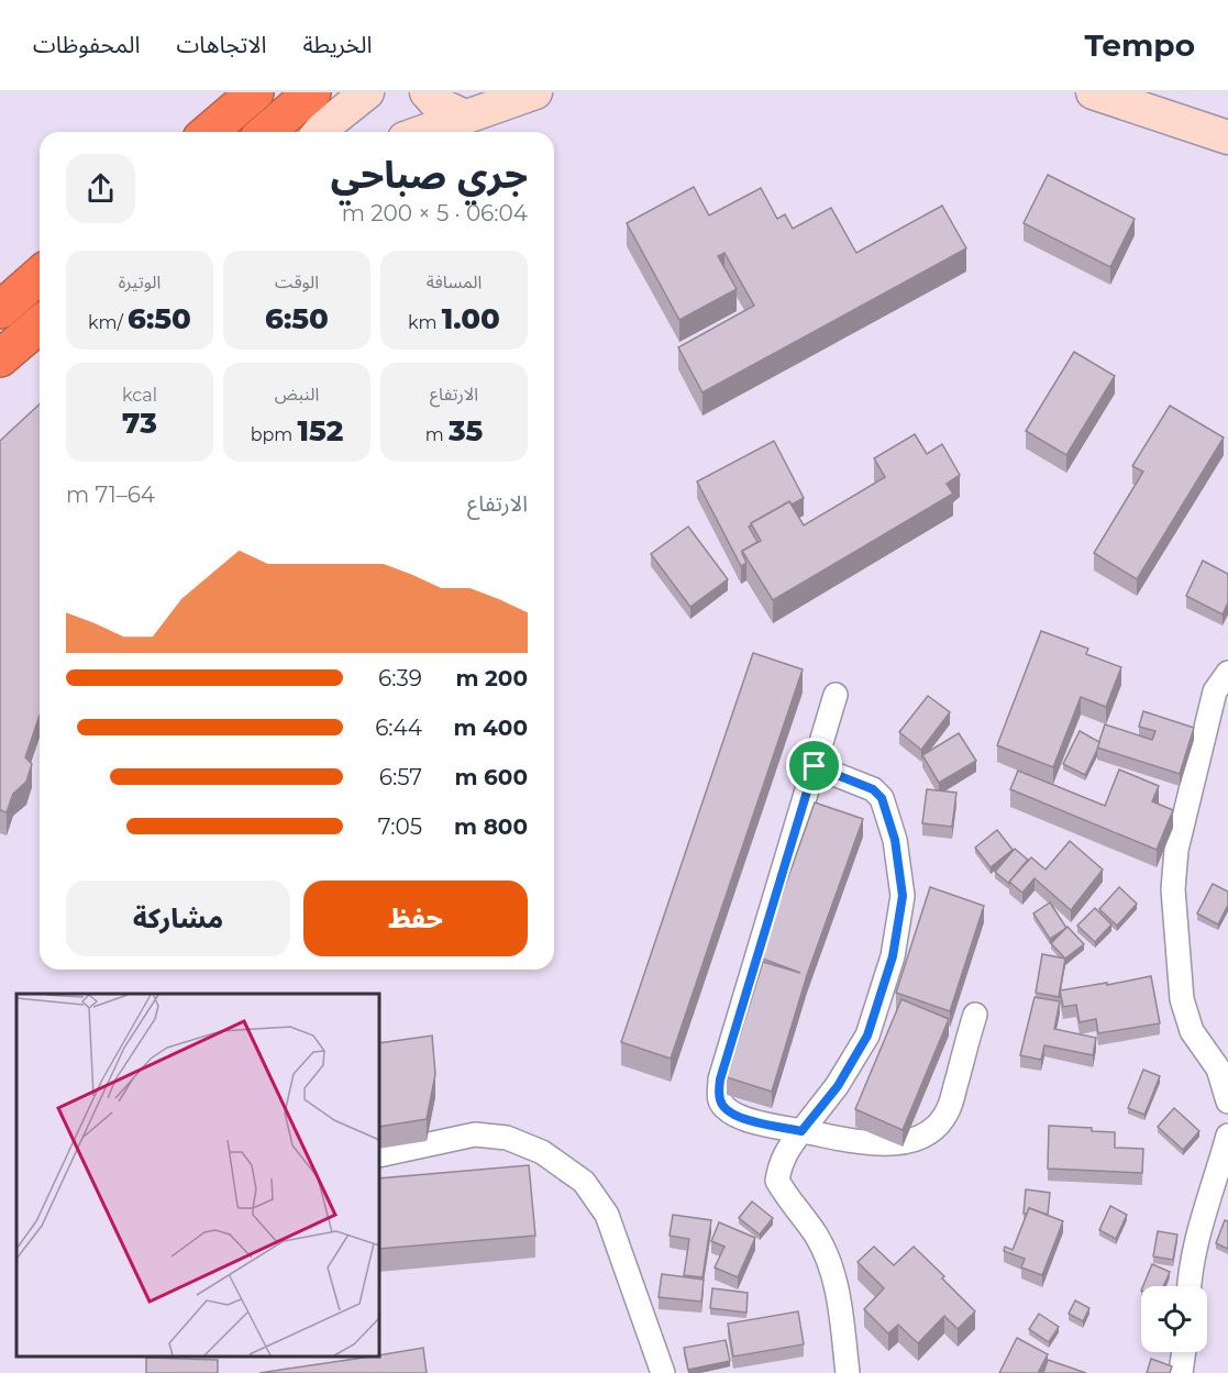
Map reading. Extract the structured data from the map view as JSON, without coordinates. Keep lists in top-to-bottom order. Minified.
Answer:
{"page":{"header":"Tempo","nav":["الخريطة","الاتجاهات","المحفوظات"],"heading":["جري صباحي","06:04 · 5 × 200 m"],"stats":[["المسافة","1.00 km"],["الوقت","6:50"],["الوتيرة","6:50 /km"],["الارتفاع","35 m"],["النبض","152 bpm"],["kcal","73"]],"chart":["الارتفاع","64–71 m"],"list":[{"name":"200 m","note":"6:39"},{"name":"400 m","note":"6:44"},{"name":"600 m","note":"6:57"},{"name":"800 m","note":"7:05"}],"buttons":["حفظ","مشاركة"]}}
